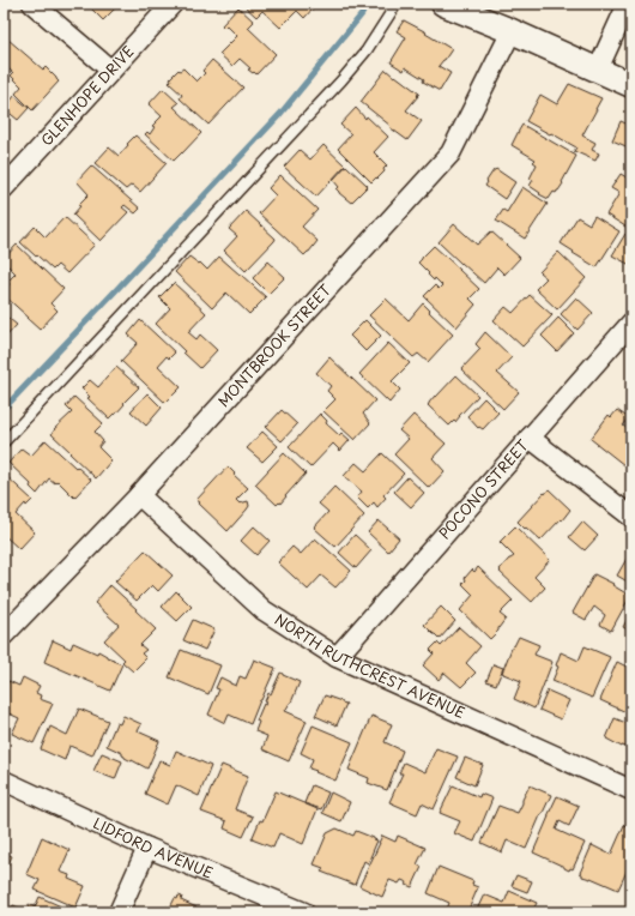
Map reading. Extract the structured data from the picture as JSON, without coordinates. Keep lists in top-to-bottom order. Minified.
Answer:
{"streets":{"street":["GLENHOPE DRIVE","MONTBROOK STREET","POCONO STREET","NORTH RUTHCREST AVENUE","LIDFORD AVENUE"]},"crossings":[["MONTBROOK STREET","NORTH RUTHCREST AVENUE"],["POCONO STREET","NORTH RUTHCREST AVENUE"]]}
